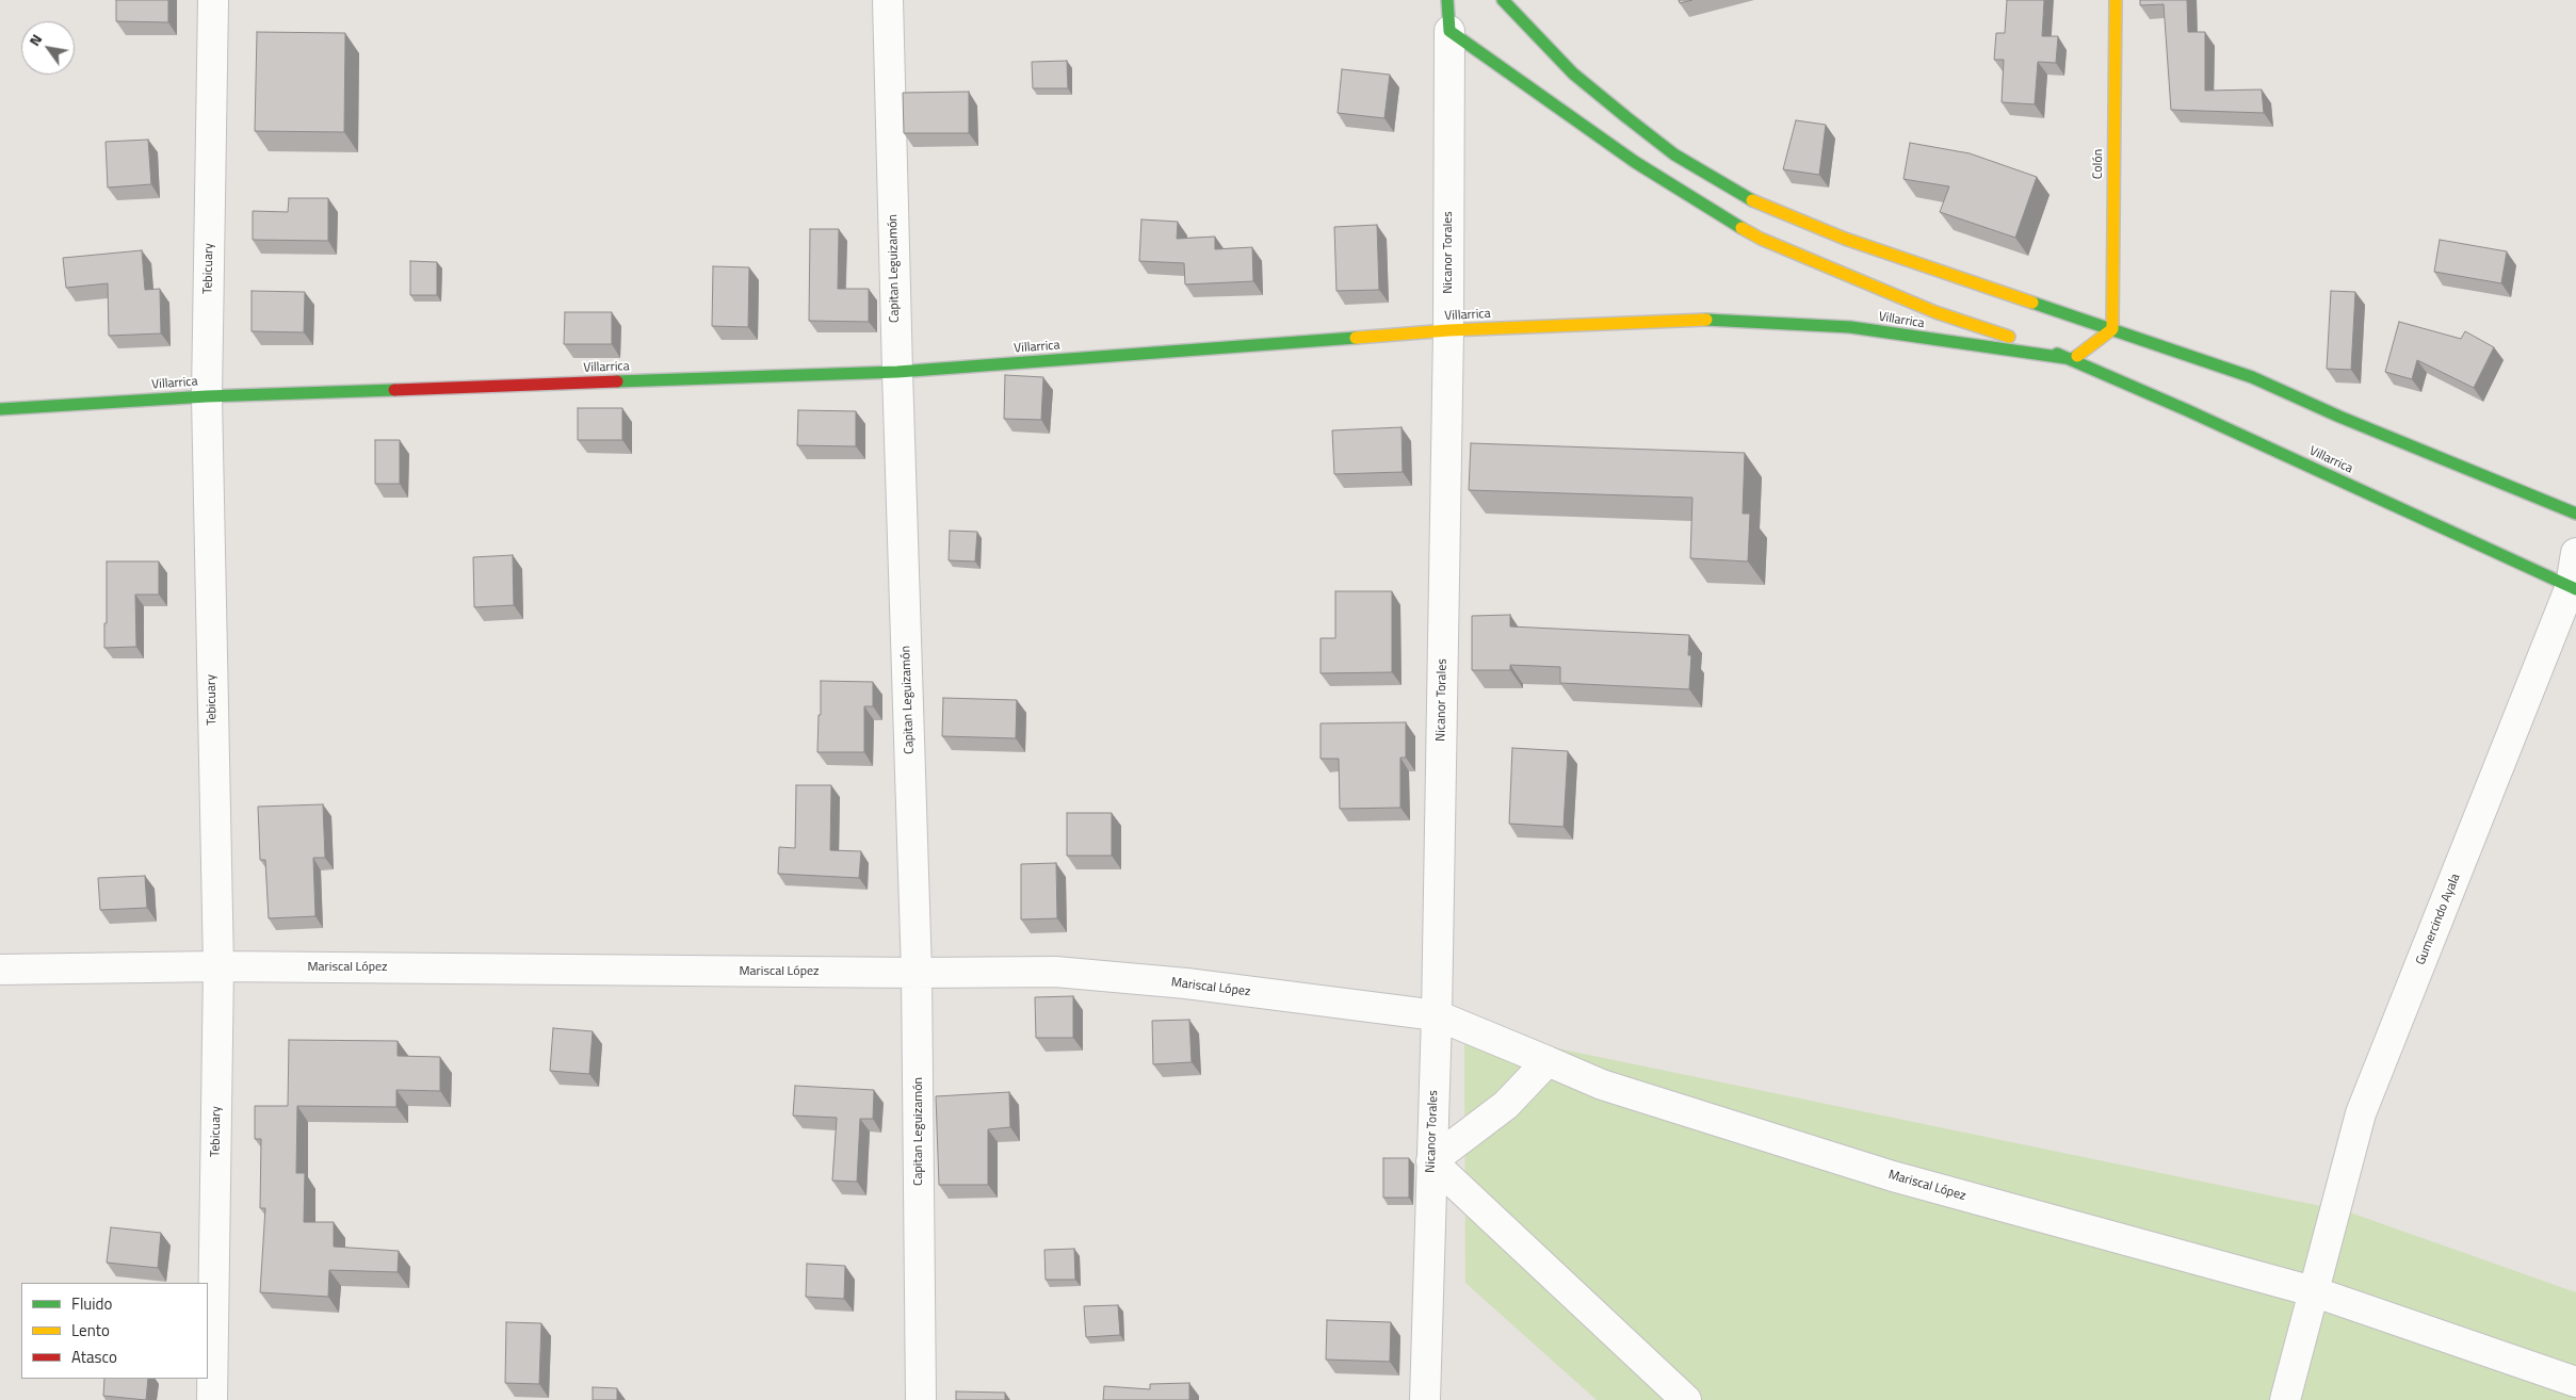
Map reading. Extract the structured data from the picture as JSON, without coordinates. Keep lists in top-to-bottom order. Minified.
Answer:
{"streets":{"street":["Colón","Nicanor Torales","Tebicuary","Capitan Leguizamón","Villarrica","Gumercindo Ayala","Mariscal López"]},"crossings":[["Nicanor Torales","Villarrica"],["Nicanor Torales","Mariscal López"],["Tebicuary","Villarrica"],["Tebicuary","Mariscal López"],["Capitan Leguizamón","Villarrica"],["Capitan Leguizamón","Mariscal López"],["Villarrica","Gumercindo Ayala"],["Gumercindo Ayala","Mariscal López"]],"legend":["Fluido","Lento","Atasco"],"north":"top left"}
